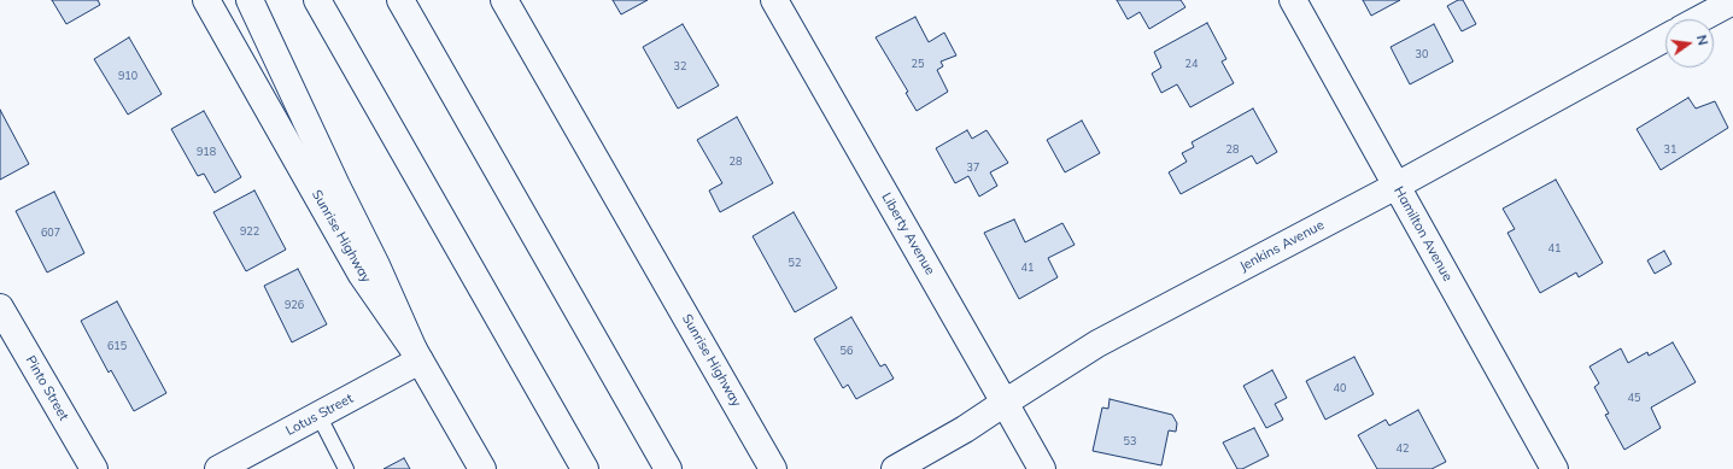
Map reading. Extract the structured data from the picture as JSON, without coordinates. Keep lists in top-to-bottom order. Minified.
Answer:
{"streets":{"main road":["Liberty Avenue","Hamilton Avenue","Sunrise Highway","Jenkins Avenue","Pinto Street","Lotus Street"]},"crossings":[["Liberty Avenue","Jenkins Avenue"],["Hamilton Avenue","Jenkins Avenue"],["Sunrise Highway","Lotus Street"]],"house_numbers":["30","25","24","32","910","28","31","918","28","37","922","607","41","52","41","926","615","56","40","45","53","42"],"north":"right"}
